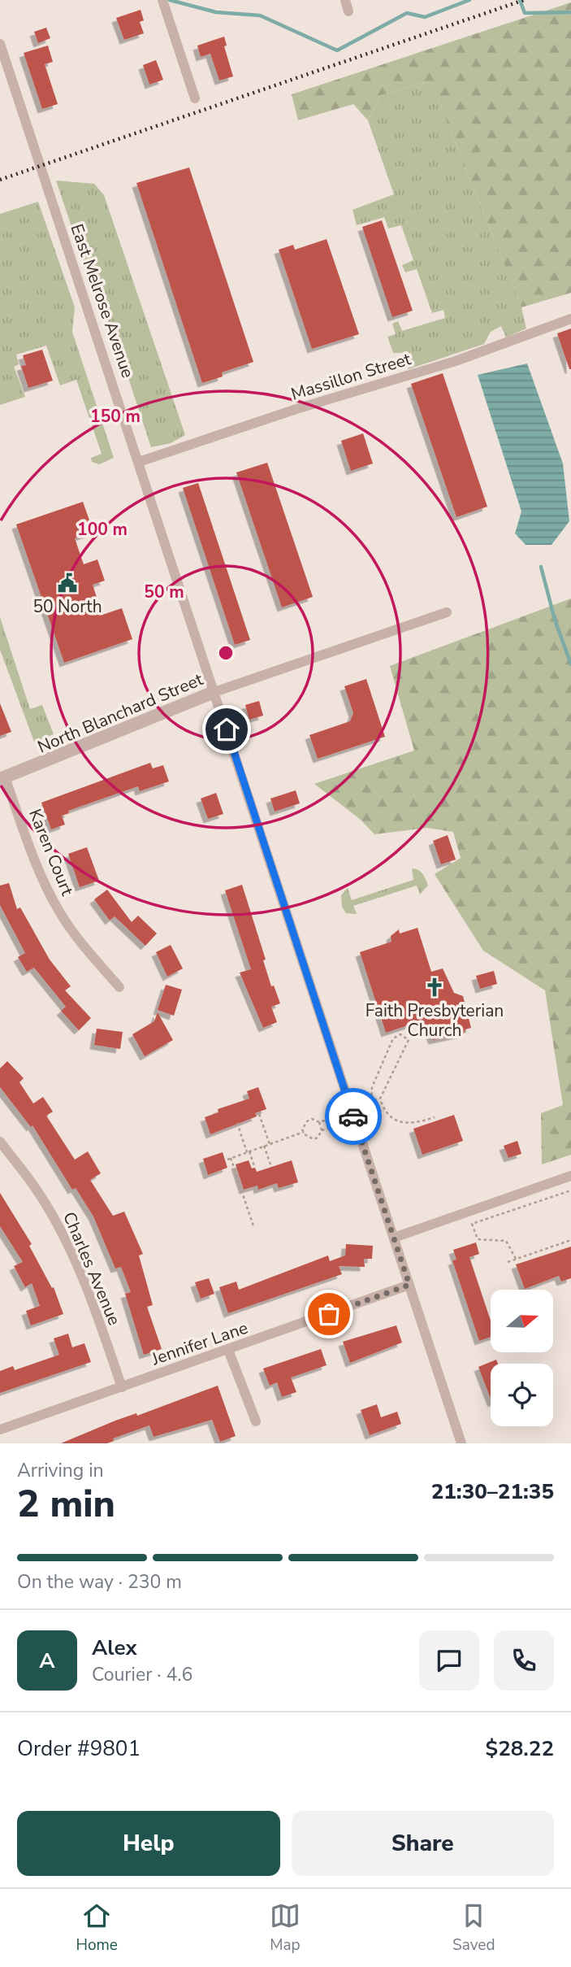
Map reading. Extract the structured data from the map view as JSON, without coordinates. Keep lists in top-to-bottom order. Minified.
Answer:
{"streets":{"street":["East Melrose Avenue","Massillon Street","North Blanchard Street","Karen Court","Charles Avenue","Jennifer Lane"]},"crossings":[["East Melrose Avenue","Massillon Street"],["East Melrose Avenue","North Blanchard Street"],["East Melrose Avenue","Jennifer Lane"],["North Blanchard Street","Karen Court"],["Charles Avenue","Jennifer Lane"]],"places":{"public building":["50 North"],"church":["Faith Presbyterian Church"]},"north":"right","page":{"heading":["2 min","Arriving in","21:30–21:35"],"panel":["Alex","Courier · 4.6","Order #9801","$28.22"],"bar":"On the way · 230 m","round":"A","buttons":["Help","Share"],"tabs":["Home","Map","Saved"]},"rings":["150 m","100 m","50 m"]}
